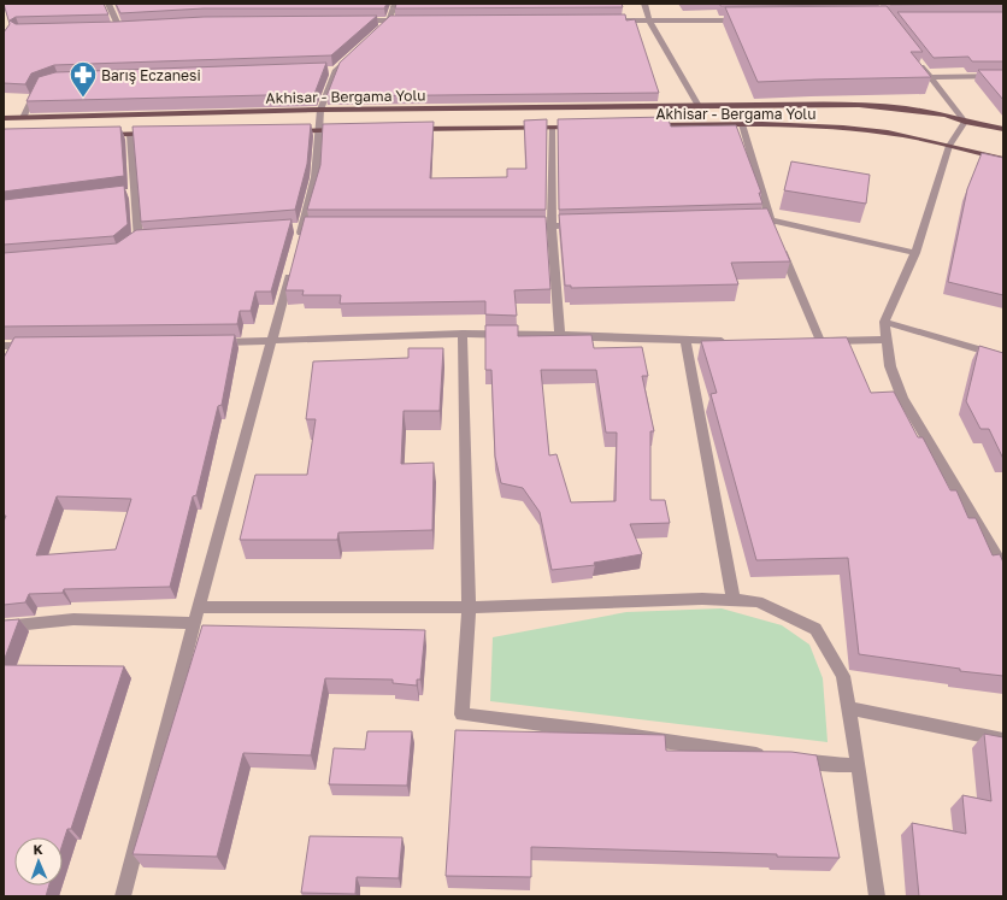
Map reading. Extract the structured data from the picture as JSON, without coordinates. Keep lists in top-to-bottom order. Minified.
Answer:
{"streets":{"main road":["Akhisar - Bergama Yolu"]},"places":{"pharmacy":["Barış Eczanesi"]},"north":"top"}
